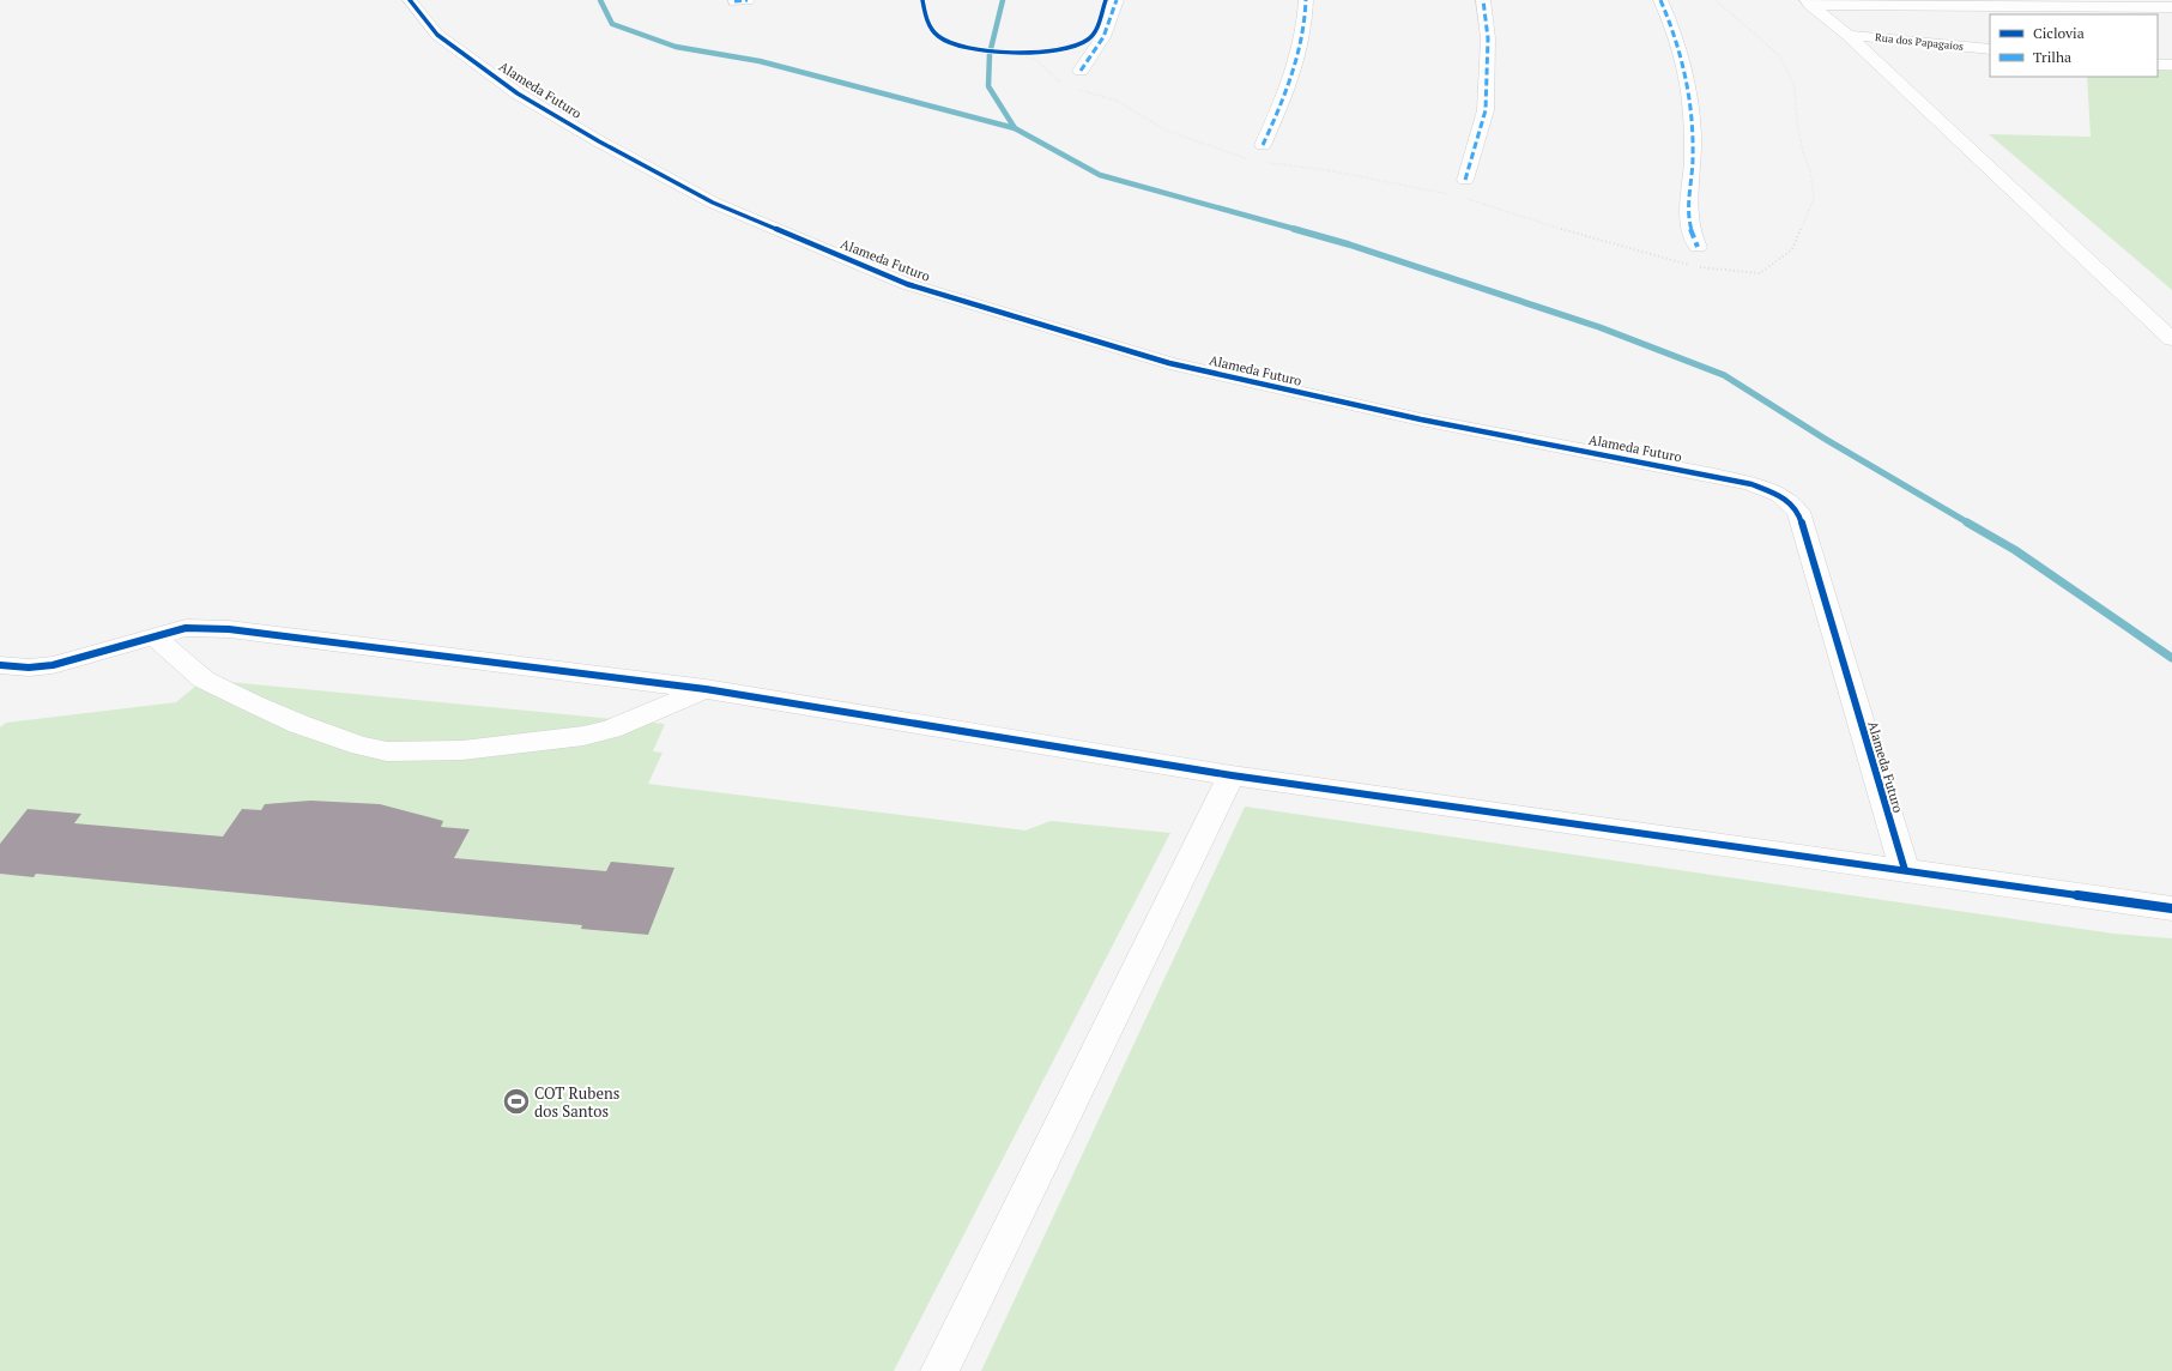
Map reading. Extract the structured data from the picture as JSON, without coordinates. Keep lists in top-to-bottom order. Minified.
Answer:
{"streets":{"street":["Rua dos Papagaios","Alameda Futuro"]},"places":{"sports":["COT Rubens dos Santos"]},"legend":["Ciclovia","Trilha"]}
